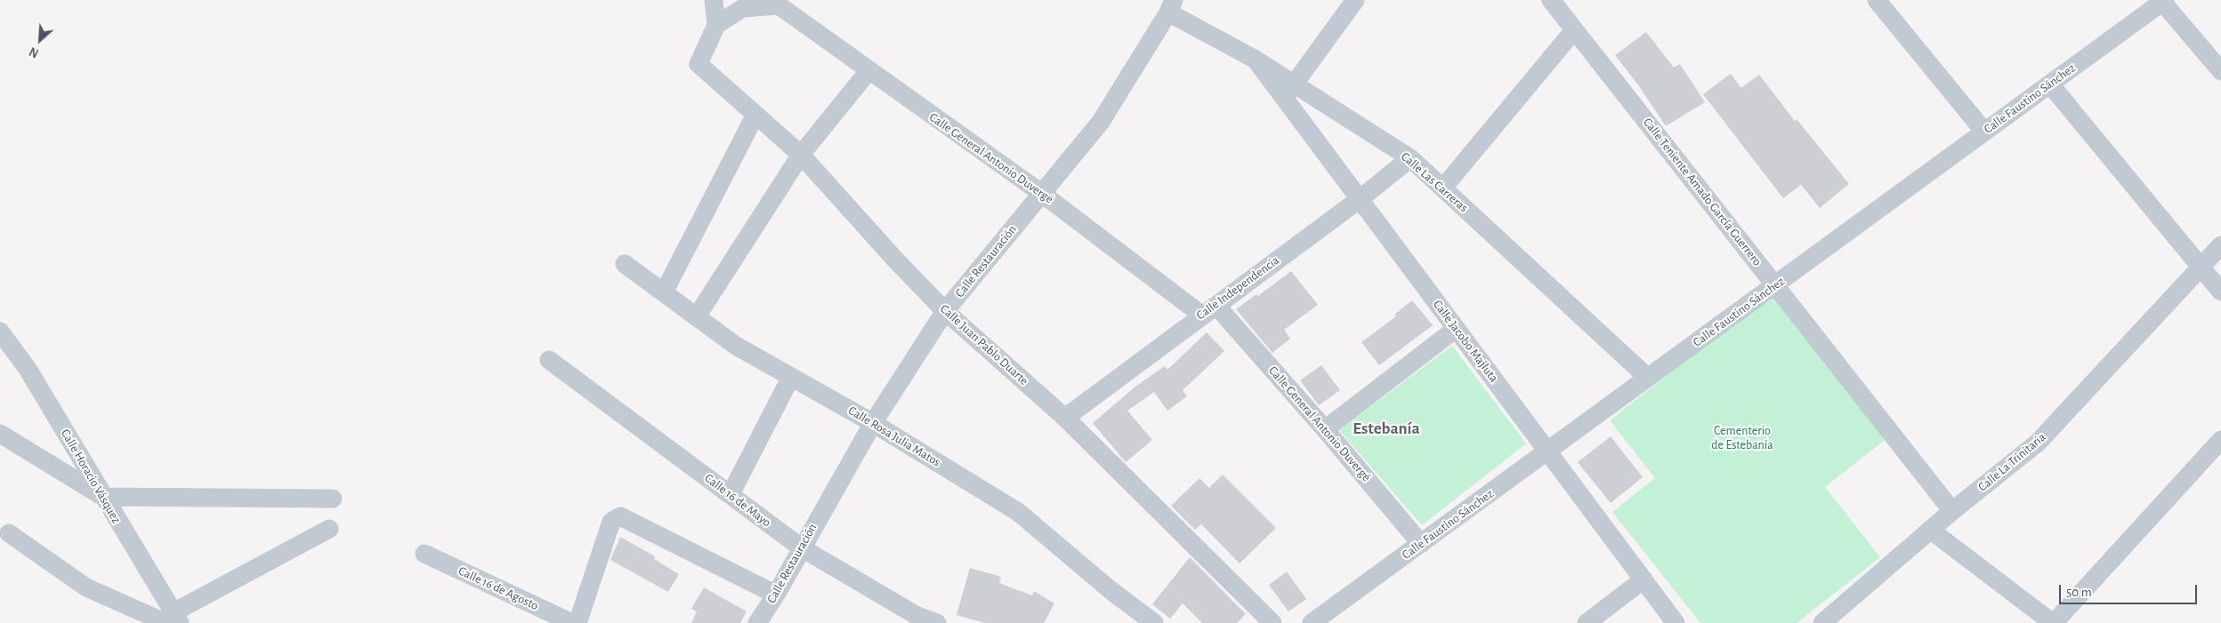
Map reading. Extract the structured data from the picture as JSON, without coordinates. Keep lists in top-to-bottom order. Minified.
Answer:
{"streets":{"street":["Calle Faustino Sánchez","Calle General Antonio Duvergé","Calle Las Carreras","Calle Teniente Amado García Guerrero","Calle Restauración","Calle Independencia","Calle Jacobo Majluta","Calle Juan Pablo Duarte","Calle Rosa Julia Matos","Calle La Trinitaria","Calle Horacio Vásquez","Calle 16 de Mayo","Calle 16 de Agosto"]},"crossings":[["Calle Faustino Sánchez","Calle General Antonio Duvergé"],["Calle Faustino Sánchez","Calle Las Carreras"],["Calle Faustino Sánchez","Calle Teniente Amado García Guerrero"],["Calle Faustino Sánchez","Calle Jacobo Majluta"],["Calle General Antonio Duvergé","Calle Restauración"],["Calle General Antonio Duvergé","Calle Independencia"],["Calle General Antonio Duvergé","Calle Juan Pablo Duarte"],["Calle Las Carreras","Calle Independencia"],["Calle Las Carreras","Calle Jacobo Majluta"],["Calle Teniente Amado García Guerrero","Calle La Trinitaria"],["Calle Restauración","Calle Jacobo Majluta"],["Calle Restauración","Calle Juan Pablo Duarte"],["Calle Restauración","Calle Rosa Julia Matos"],["Calle Restauración","Calle 16 de Mayo"],["Calle Independencia","Calle Jacobo Majluta"],["Calle Independencia","Calle Juan Pablo Duarte"]],"districts":["Estebanía"],"parks":["Cementerio de Estebanía"],"scale_bar":"50 m","north":"bottom left"}
